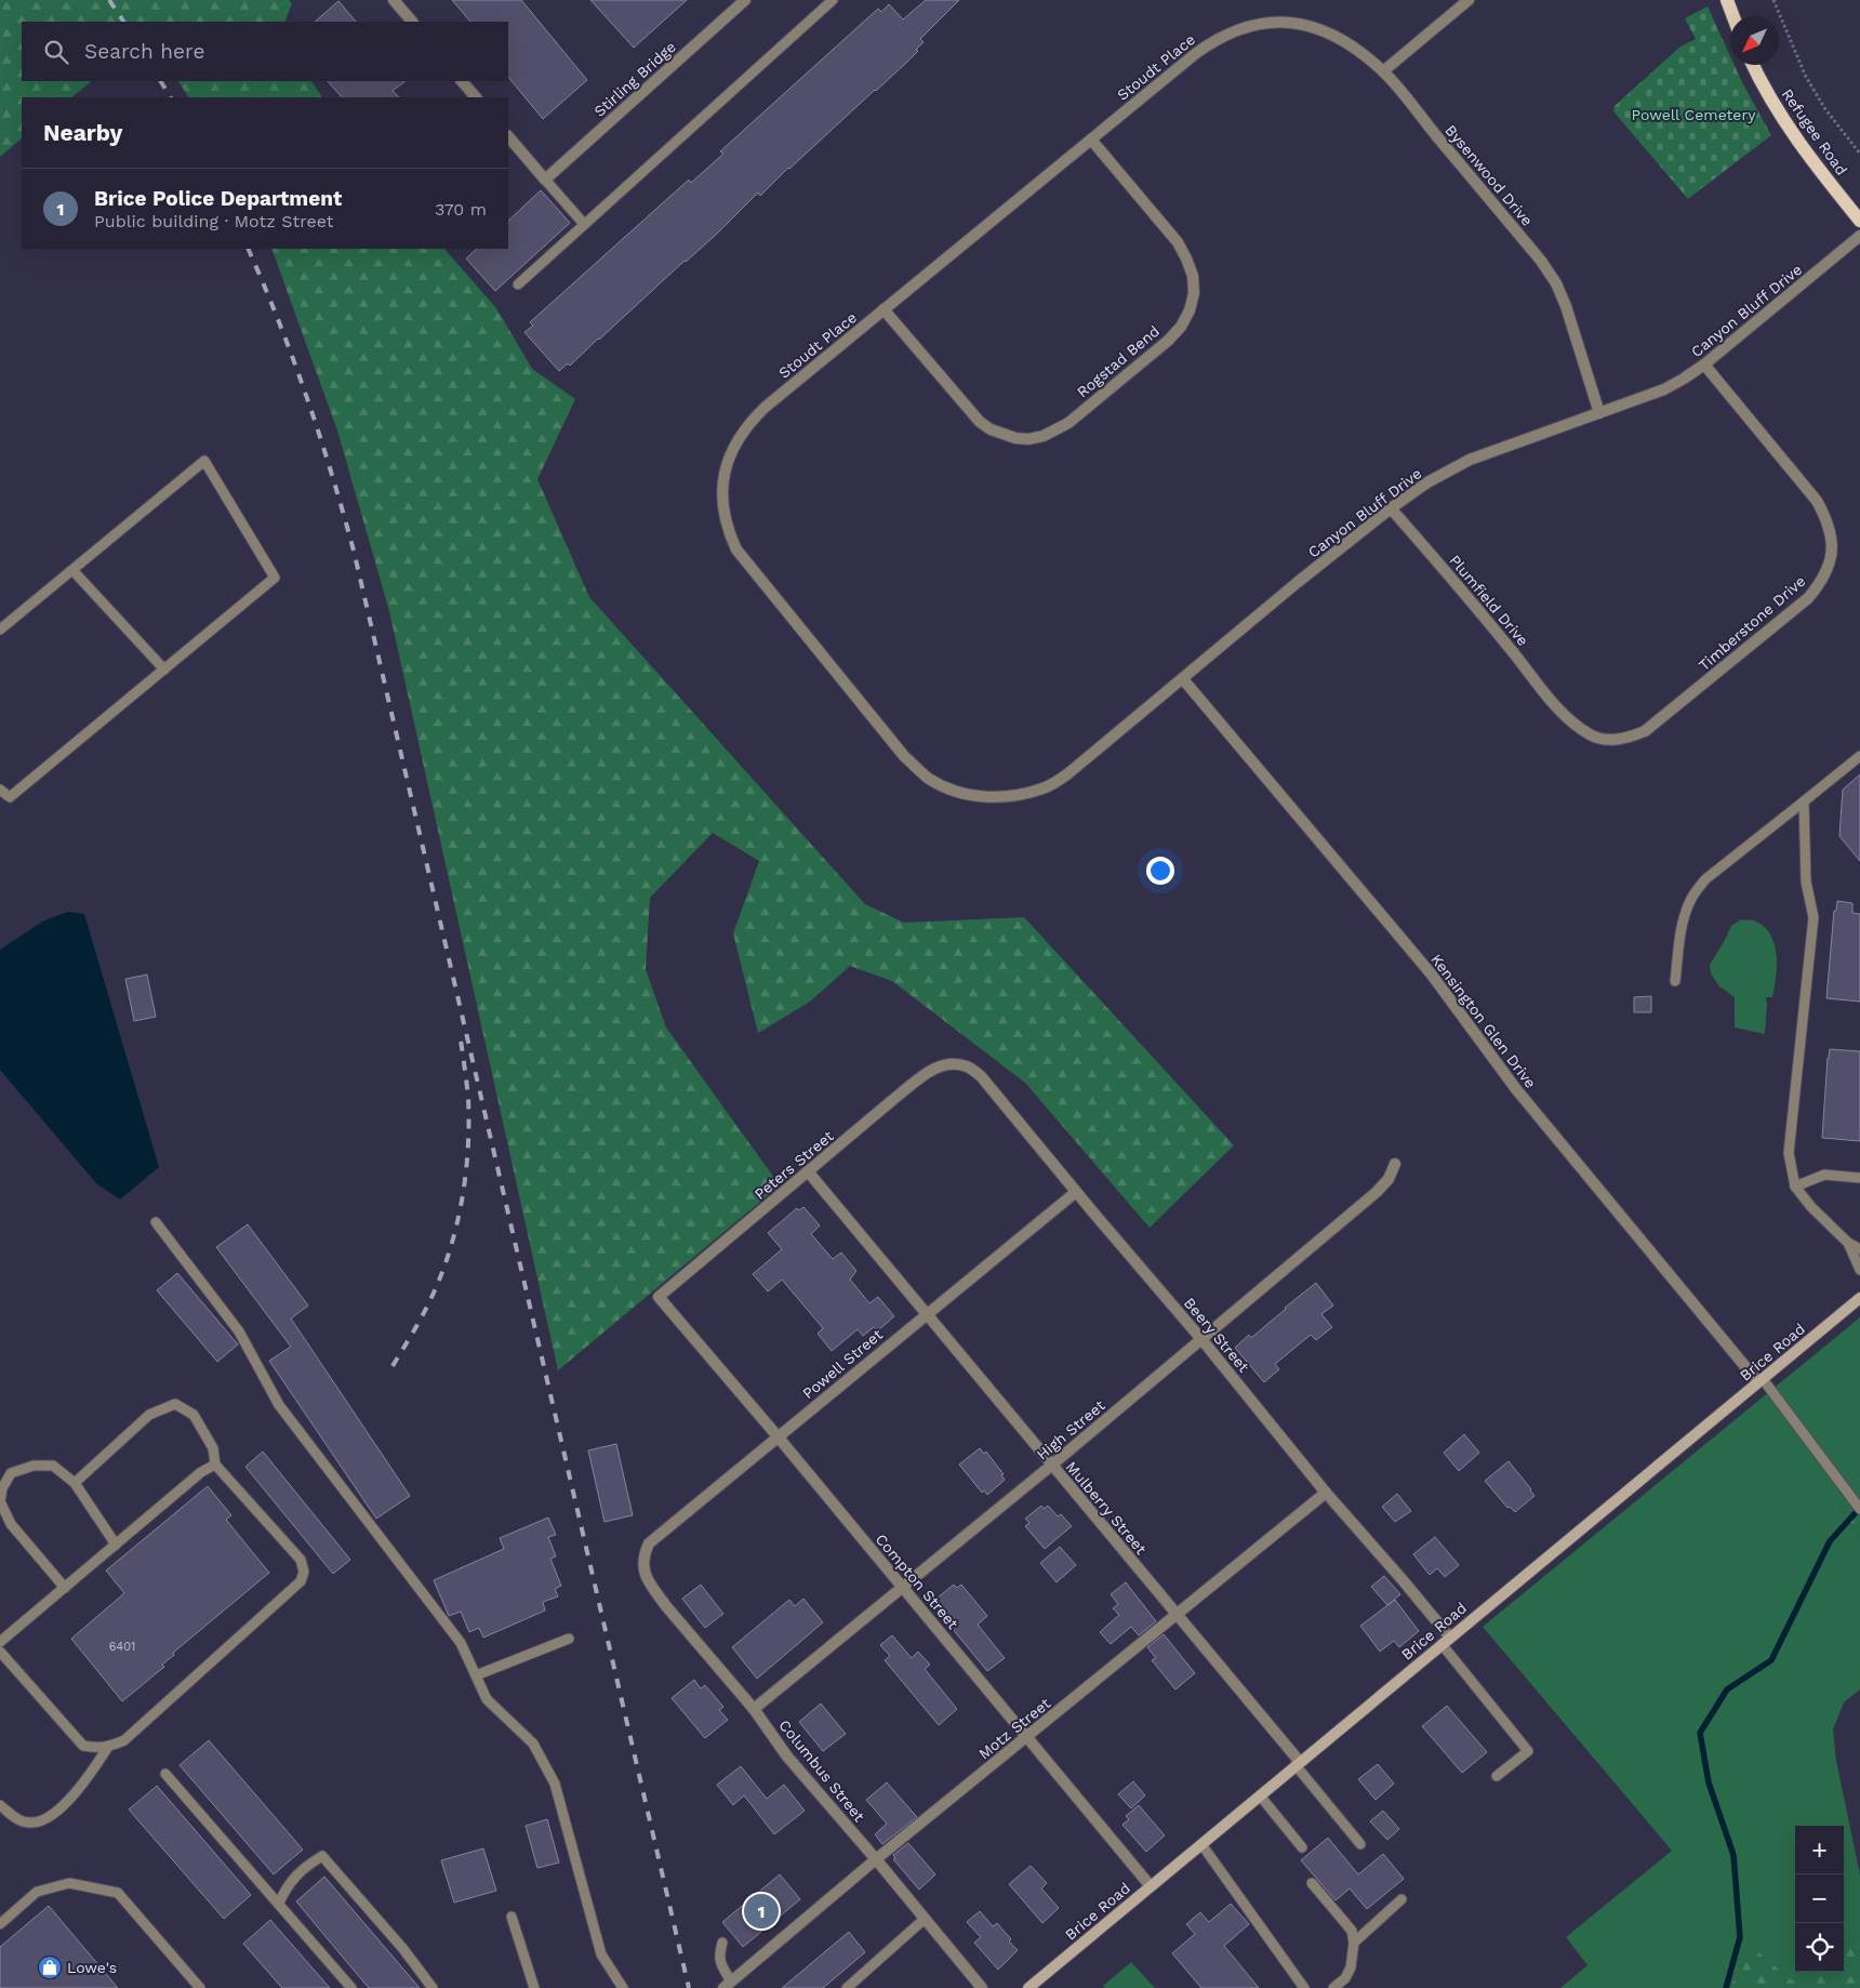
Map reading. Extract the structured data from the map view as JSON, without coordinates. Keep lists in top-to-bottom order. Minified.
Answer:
{"streets":{"main road":["Refugee Road","Brice Road"],"street":["Stoudt Place","Stirling Bridge","Bysenwood Drive","Canyon Bluff Drive","Rogstad Bend","Plumfield Drive","Timberstone Drive","Kensington Glen Drive","Peters Street","Beery Street","Powell Street","High Street","Mulberry Street","Compton Street","Motz Street","Columbus Street"]},"crossings":[["Stoudt Place","Bysenwood Drive"],["Stoudt Place","Canyon Bluff Drive"],["Stoudt Place","Rogstad Bend"],["Bysenwood Drive","Canyon Bluff Drive"],["Canyon Bluff Drive","Plumfield Drive"],["Canyon Bluff Drive","Timberstone Drive"],["Canyon Bluff Drive","Kensington Glen Drive"],["Plumfield Drive","Timberstone Drive"],["Kensington Glen Drive","Brice Road"],["Peters Street","Beery Street"],["Peters Street","Mulberry Street"],["Peters Street","Compton Street"],["Beery Street","Brice Road"],["Beery Street","Powell Street"],["Beery Street","High Street"],["Beery Street","Motz Street"],["Brice Road","Mulberry Street"],["Brice Road","Compton Street"],["Powell Street","Mulberry Street"],["Powell Street","Compton Street"],["Powell Street","Columbus Street"],["High Street","Mulberry Street"],["High Street","Compton Street"],["High Street","Columbus Street"],["Mulberry Street","Motz Street"],["Compton Street","Motz Street"],["Motz Street","Columbus Street"]],"parks":["Powell Cemetery"],"places":{"shop":["Lowe's"]},"house_numbers":["6401"],"north":"bottom left","page":{"search":"Search here","heading":"Nearby","list":[{"mark":"1","name":"Brice Police Department","note":"Public building · Motz Street","value":"370 m"}],"map_buttons":["+","−"],"pins":"1"}}
